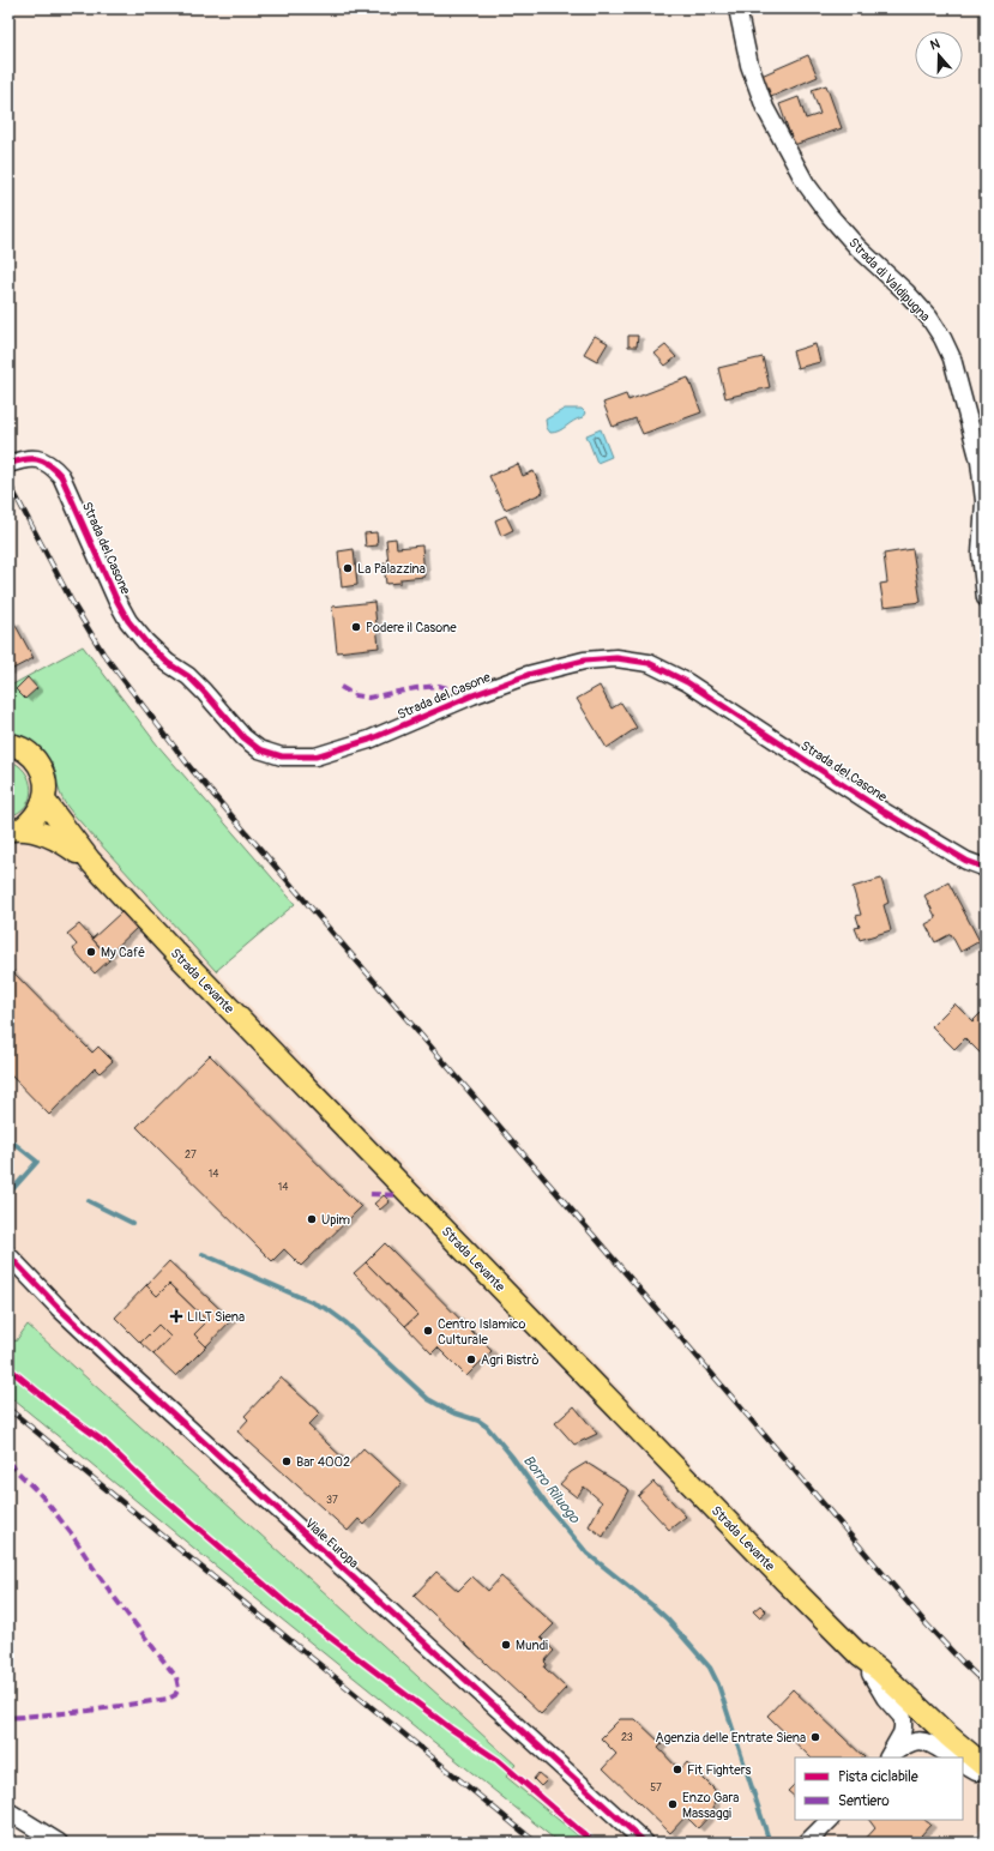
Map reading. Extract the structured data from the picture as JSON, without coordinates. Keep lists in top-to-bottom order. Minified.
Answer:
{"streets":{"main road":["Strada Levante"],"street":["Strada di Valdipugna","Strada del Casone","Viale Europa"]},"water":["Borro Riluogo"],"places":{"other":["La Palazzina","Podere il Casone","My Café","Upim","Centro Islamico Culturale","Agri Bistrò","Bar 4002","Mundi","Agenzia delle Entrate Siena","Fit Fighters","Enzo Gara Massaggi"],"health":["LILT Siena"]},"house_numbers":["27","14","14","37","23","57"],"legend":["Pista ciclabile","Sentiero"],"north":"top"}
